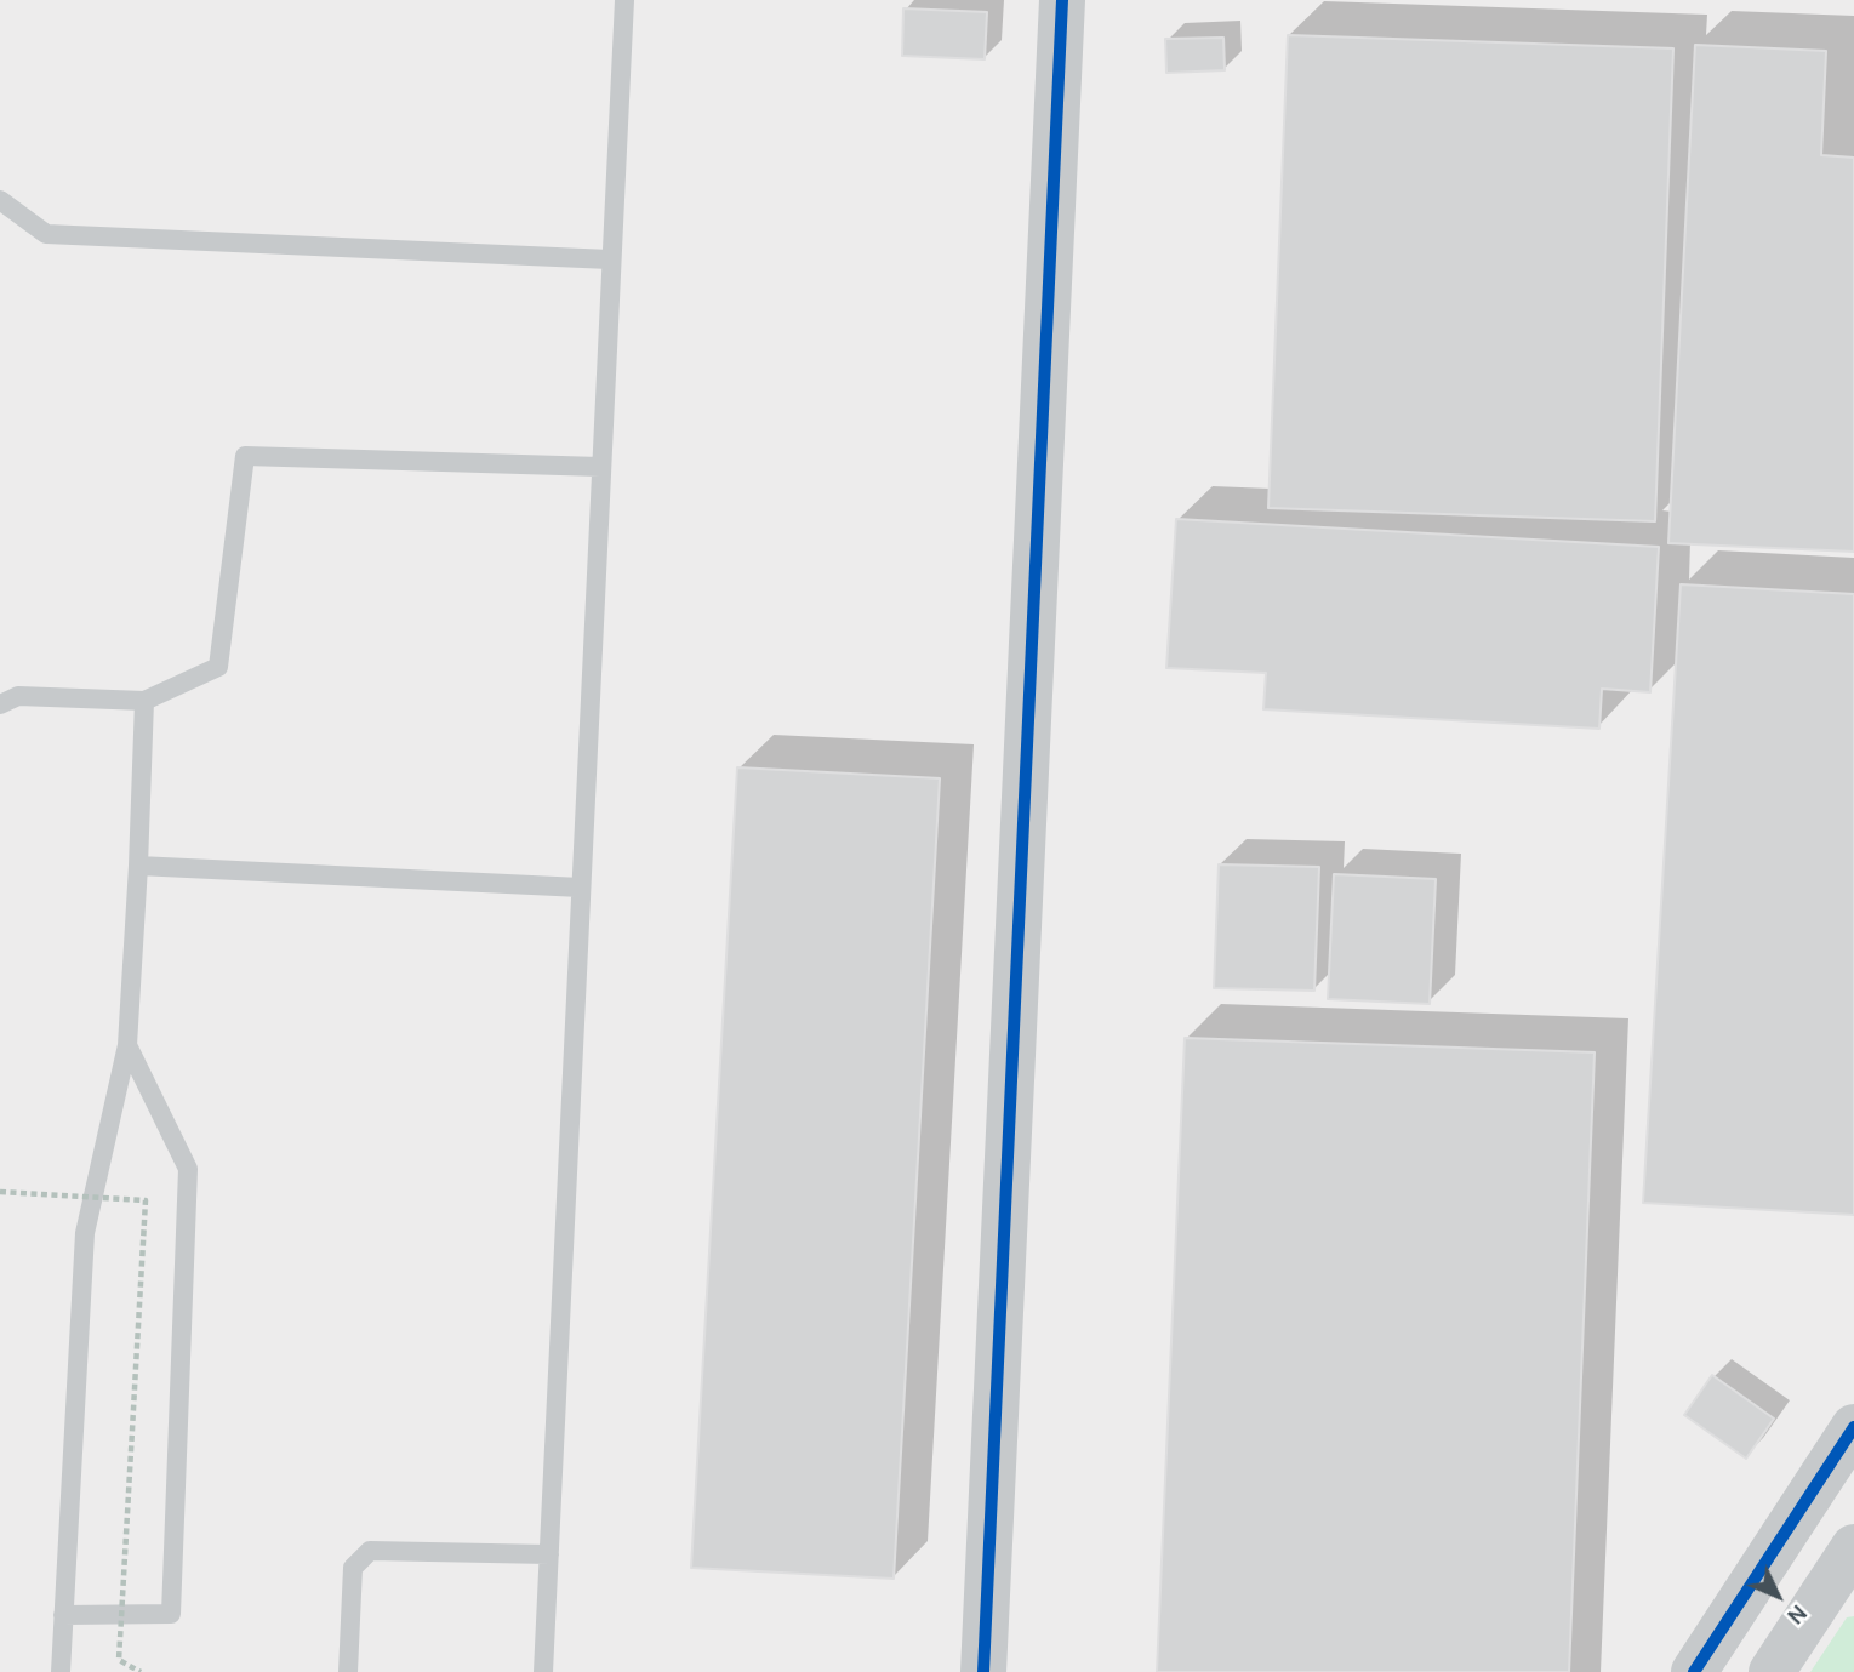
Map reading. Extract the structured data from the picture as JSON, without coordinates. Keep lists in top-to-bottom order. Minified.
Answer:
{"north":"bottom right"}
